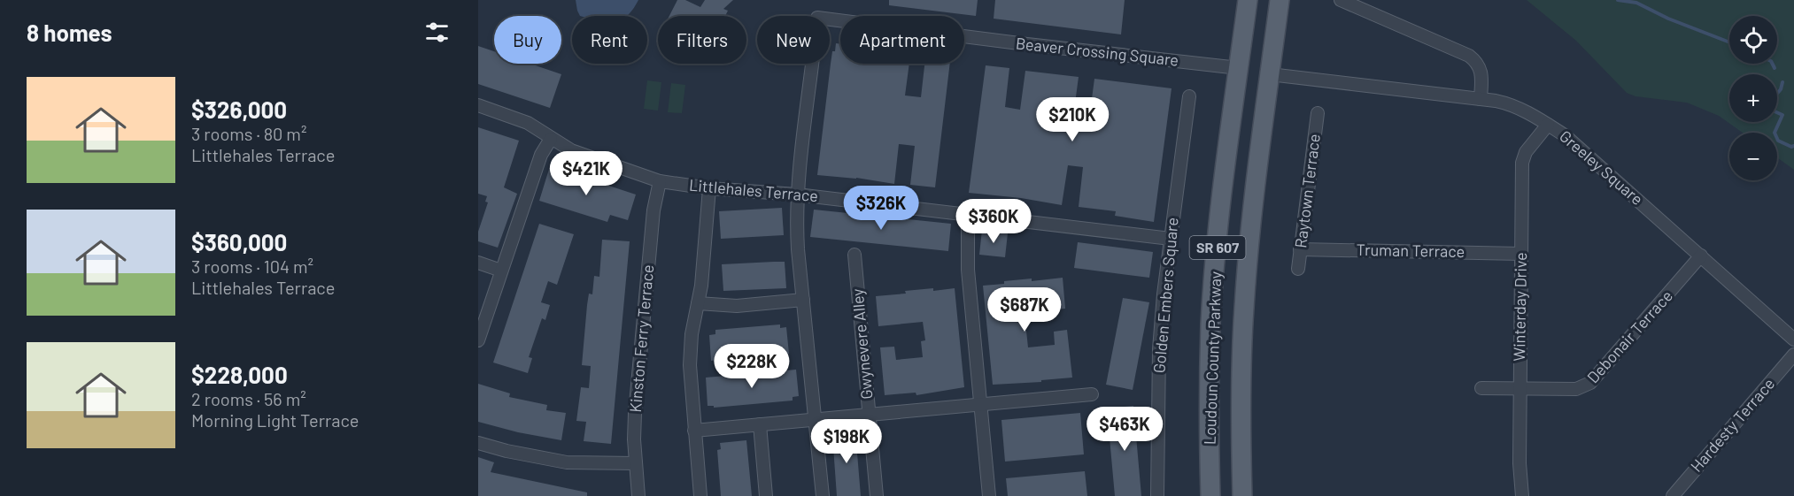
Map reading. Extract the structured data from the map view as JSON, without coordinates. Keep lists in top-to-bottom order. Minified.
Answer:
{"streets":{"main road":["SR 607","Loudoun County Parkway"],"street":["Beaver Crossing Square","Greeley Square","Littlehales Terrace","Raytown Terrace","Truman Terrace","Golden Embers Square","Winterday Drive","Debonair Terrace","Kinston Ferry Terrace","Gwynevere Alley","Hardesty Terrace"]},"crossings":[["Beaver Crossing Square","Littlehales Terrace"],["Beaver Crossing Square","Loudoun County Parkway"],["Greeley Square","Winterday Drive"],["Greeley Square","Debonair Terrace"],["Greeley Square","Loudoun County Parkway"],["Littlehales Terrace","Golden Embers Square"],["Littlehales Terrace","Kinston Ferry Terrace"],["Raytown Terrace","Truman Terrace"],["Truman Terrace","Winterday Drive"],["Winterday Drive","Debonair Terrace"]],"page":{"heading":"8 homes","map_buttons":["+","−"],"chip":["Buy","Rent","Filters","New","Apartment"],"list":[{"name":"$326,000","note":"3 rooms · 80 m² · Littlehales Terrace"},{"name":"$360,000","note":"3 rooms · 104 m² · Littlehales Terrace"},{"name":"$228,000","note":"2 rooms · 56 m² · Morning Light Terrace"}],"price":["$210K","$421K","$326K","$360K","$687K","$228K","$463K","$198K"]}}
